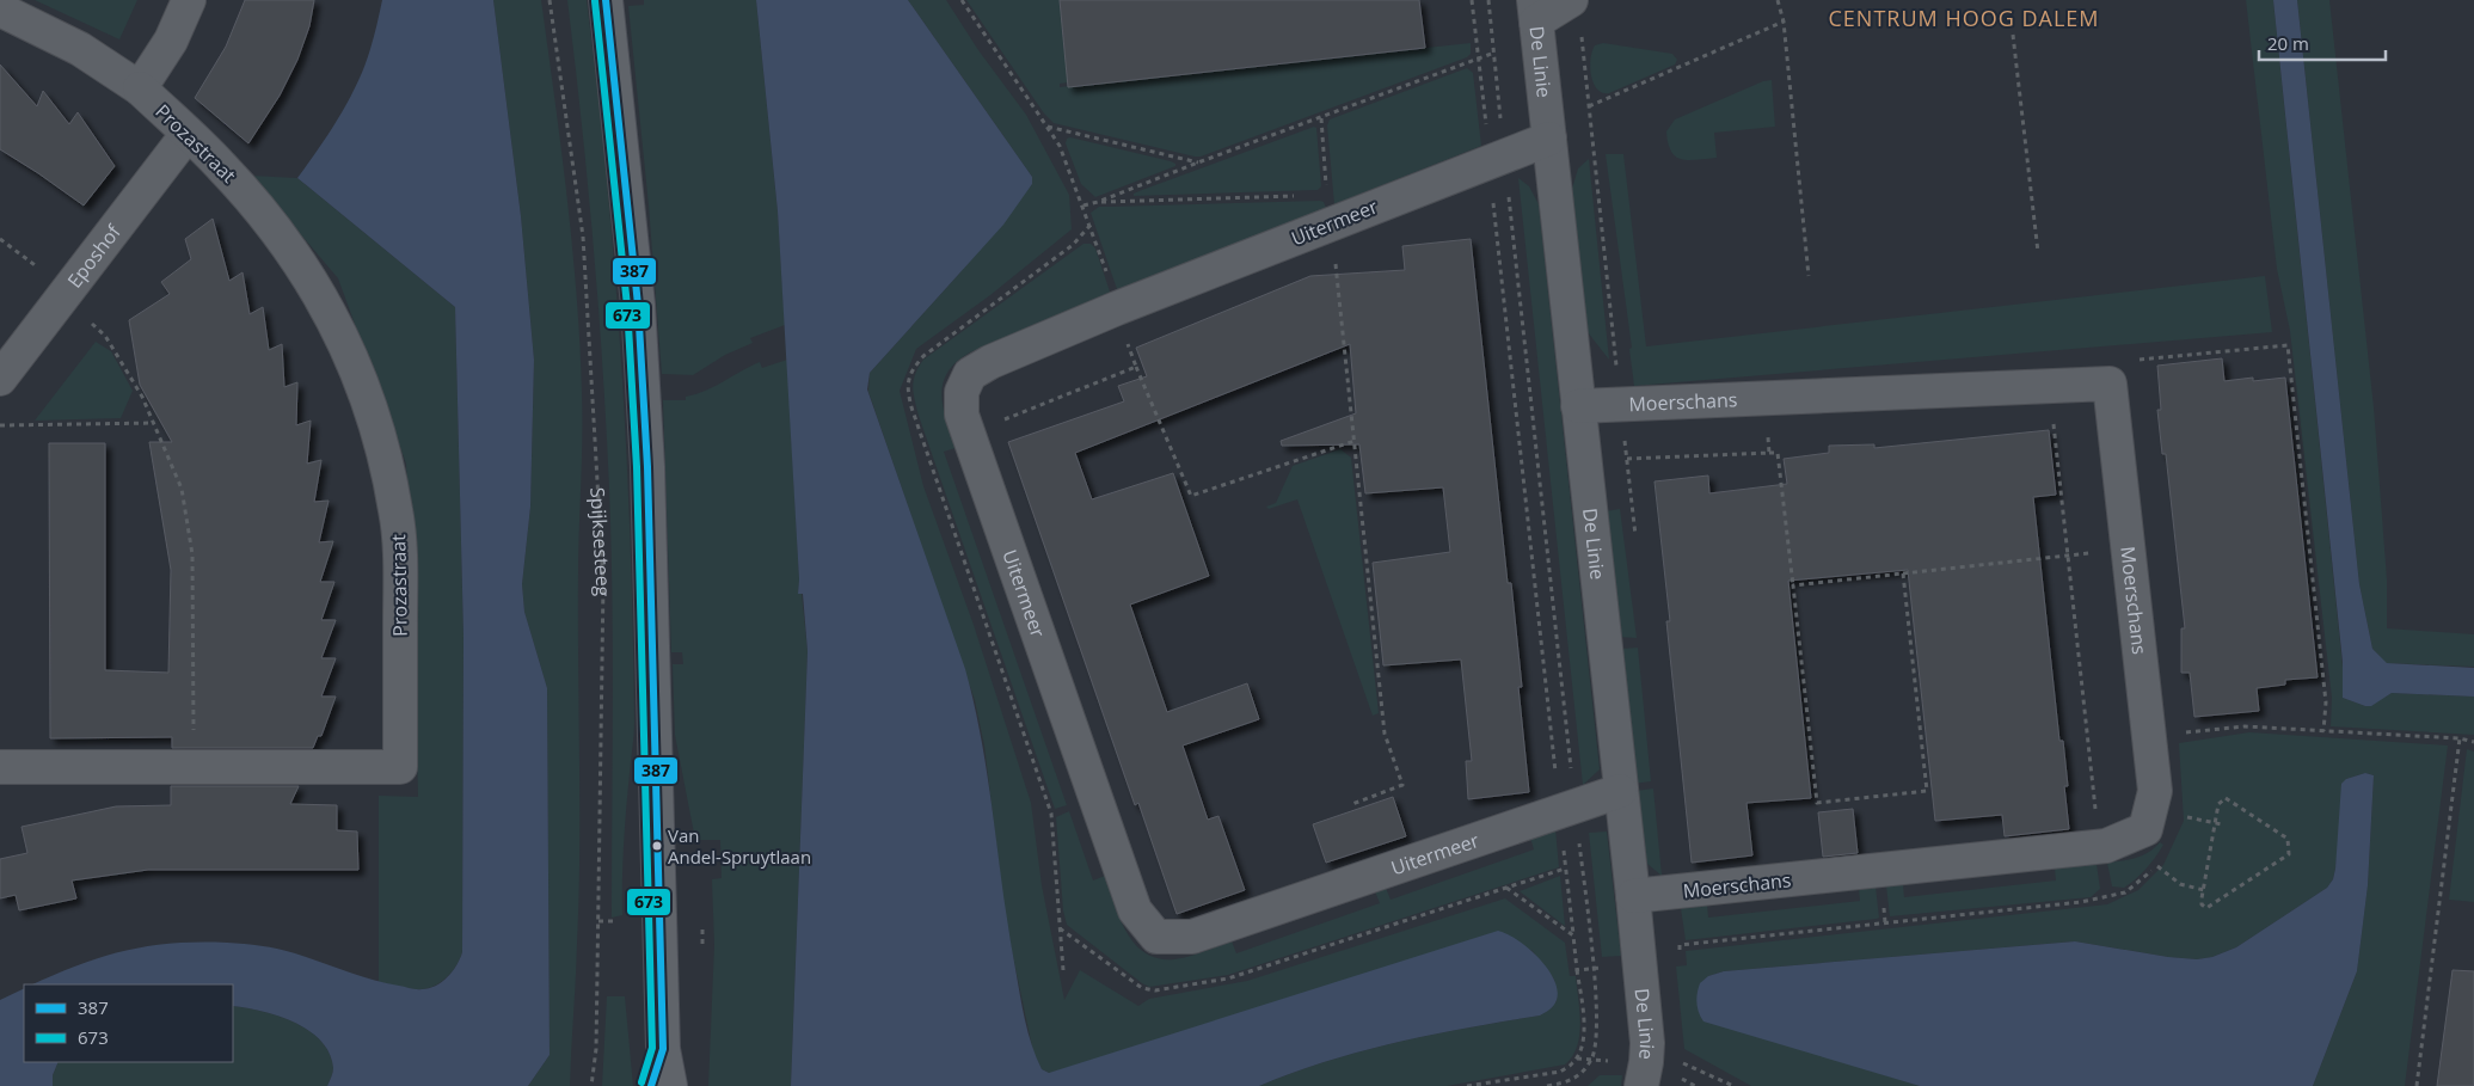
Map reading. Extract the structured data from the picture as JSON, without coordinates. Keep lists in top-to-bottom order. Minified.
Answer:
{"streets":{"street":["De Linie","Prozastraat","Uitermeer","Eposhof","Moerschans"],"path":["Spijksesteeg"]},"crossings":[["De Linie","Uitermeer"],["De Linie","Moerschans"],["Prozastraat","Eposhof"]],"districts":["CENTRUM HOOG DALEM"],"places":["Van Andel-Spruytlaan"],"lines":["transit line 387","transit line 673"],"legend":["387","673"],"scale_bar":"20 m"}
